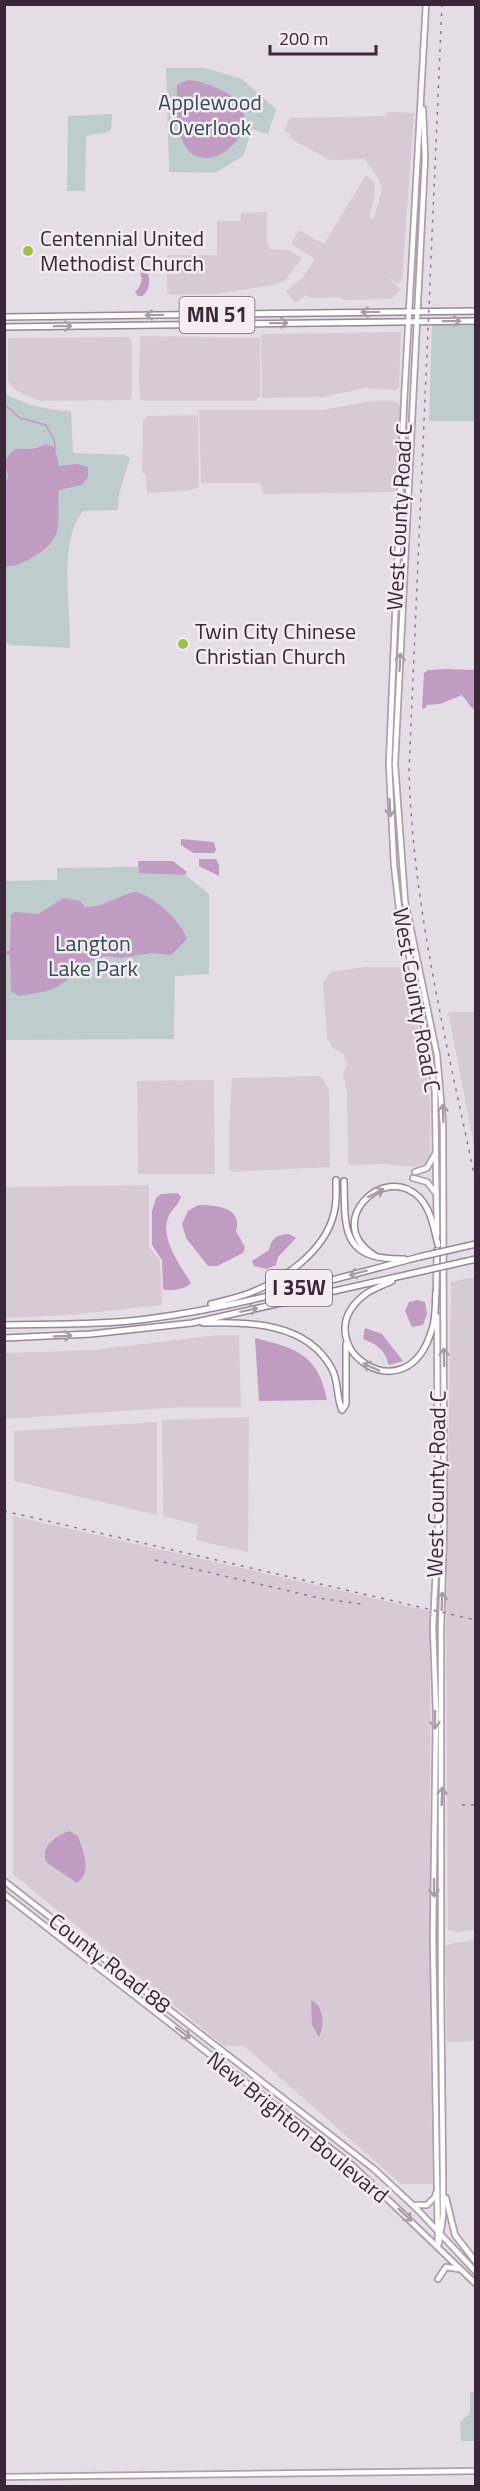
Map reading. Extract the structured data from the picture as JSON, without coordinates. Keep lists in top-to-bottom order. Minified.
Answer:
{"streets":{"highway":["MN 51","I 35W"],"main road":["West County Road C","County Road 88","New Brighton Boulevard"]},"crossings":[["MN 51","West County Road C"],["West County Road C","New Brighton Boulevard"],["County Road 88","New Brighton Boulevard"]],"parks":["Applewood Overlook","Langton Lake Park"],"places":["Centennial United Methodist Church","Twin City Chinese Christian Church"],"scale_bar":"200 m"}
